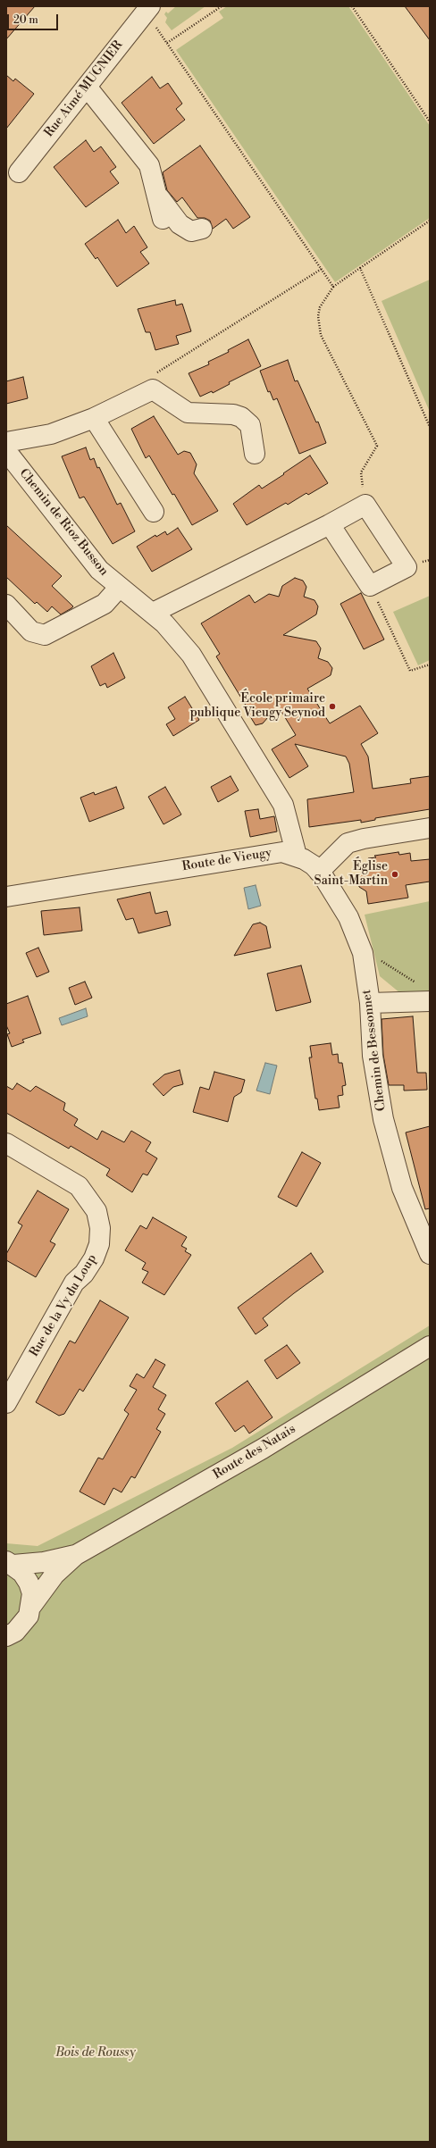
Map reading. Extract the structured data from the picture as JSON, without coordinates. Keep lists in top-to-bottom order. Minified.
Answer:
{"streets":{"street":["Rue Aimé MUGNIER","Chemin de Rioz Busson","Route de Vieugy","Chemin de Bessonnet","Rue de la Vy du Loup","Route des Natais"]},"crossings":[["Chemin de Rioz Busson","Route de Vieugy"],["Route de Vieugy","Chemin de Bessonnet"]],"parks":["Bois de Roussy"],"places":["École primaire publique Vieugy Seynod","Église Saint-Martin"],"scale_bar":"20 m"}
